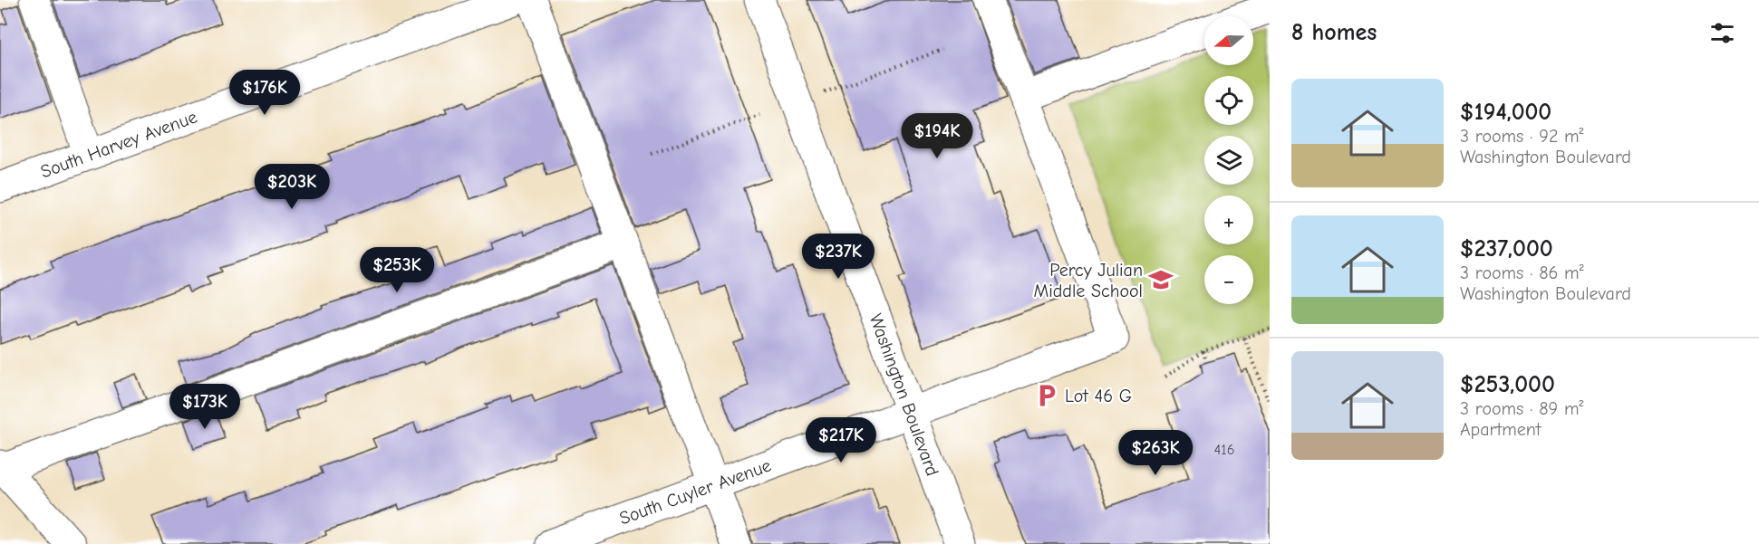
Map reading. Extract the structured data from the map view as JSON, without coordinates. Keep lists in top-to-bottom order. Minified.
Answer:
{"streets":{"street":["South Harvey Avenue","Washington Boulevard","South Cuyler Avenue"]},"crossings":[["Washington Boulevard","South Cuyler Avenue"]],"places":{"school or university":["Percy Julian Middle School"],"parking":["Lot 46 G"]},"house_numbers":["416"],"north":"left","page":{"heading":"8 homes","map_buttons":["+","−"],"list":[{"name":"$194,000","note":"3 rooms · 92 m² · Washington Boulevard"},{"name":"$237,000","note":"3 rooms · 86 m² · Washington Boulevard"},{"name":"$253,000","note":"3 rooms · 89 m² · Apartment"}],"price":["$176K","$194K","$203K","$237K","$253K","$173K","$217K","$263K"]}}
